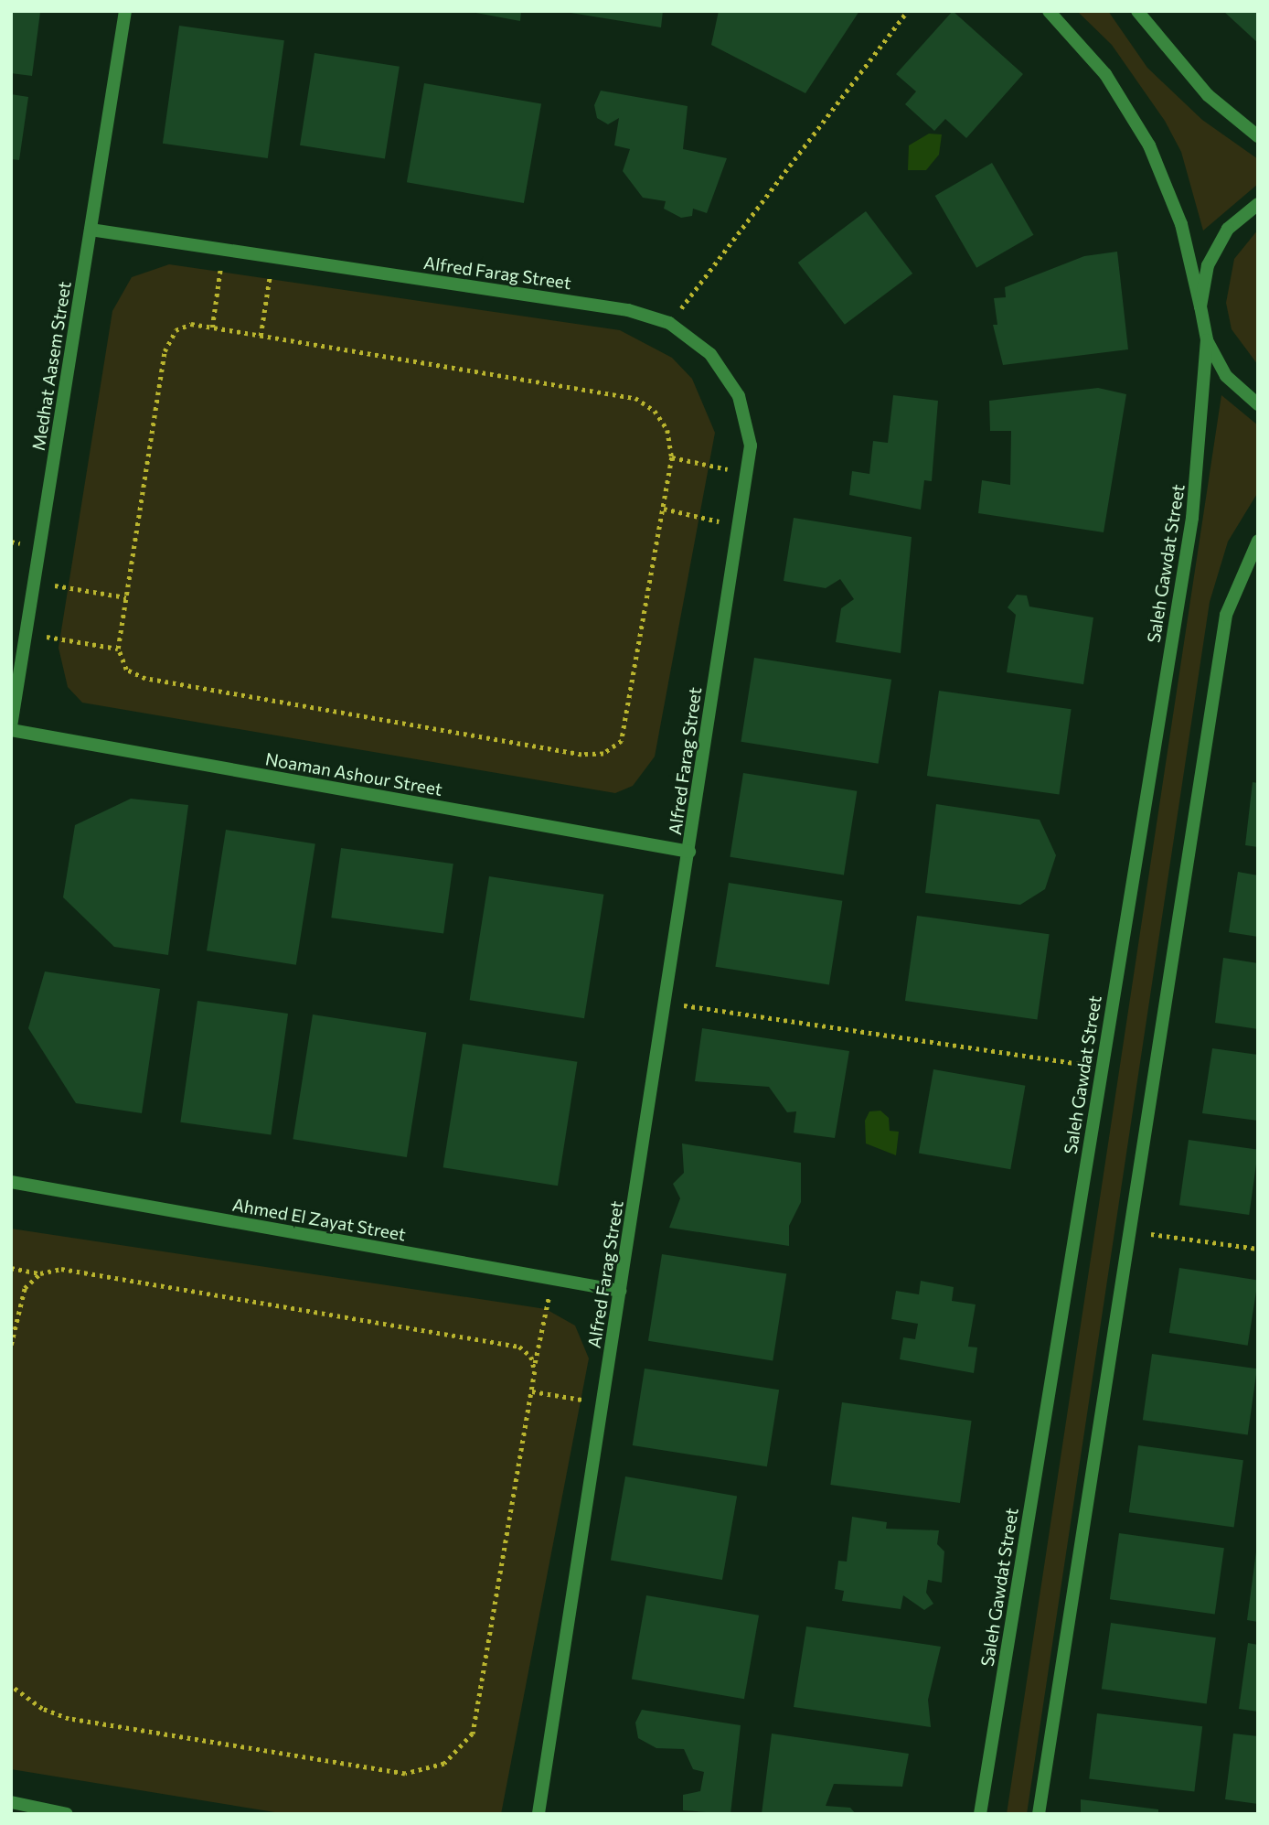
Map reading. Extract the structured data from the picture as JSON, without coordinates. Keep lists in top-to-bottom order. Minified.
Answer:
{"streets":{"street":["Alfred Farag Street","Medhat Aasem Street","Saleh Gawdat Street","Noaman Ashour Street","Ahmed El Zayat Street"]},"crossings":[["Alfred Farag Street","Medhat Aasem Street"],["Alfred Farag Street","Noaman Ashour Street"],["Alfred Farag Street","Ahmed El Zayat Street"],["Medhat Aasem Street","Noaman Ashour Street"]]}
